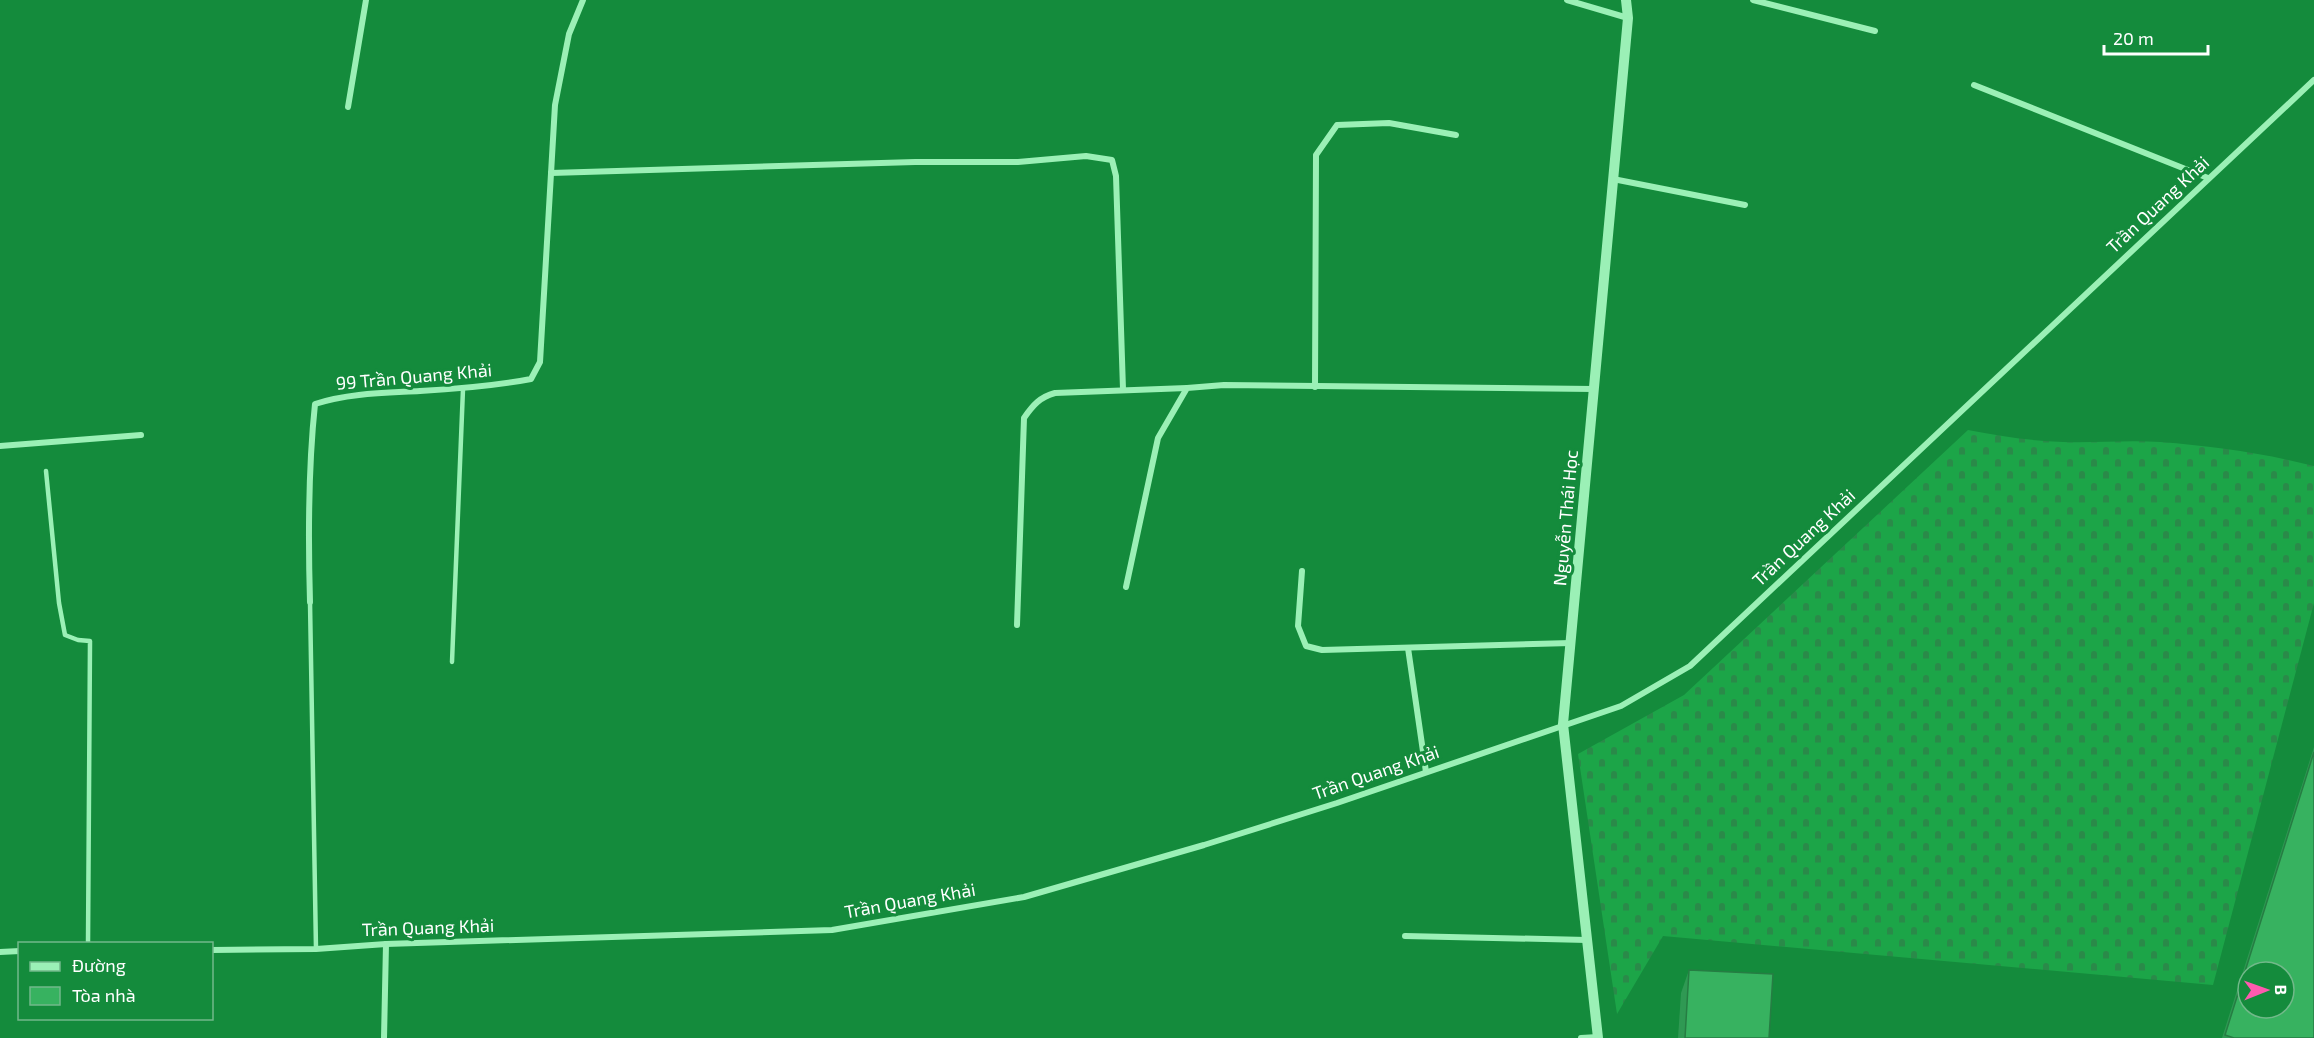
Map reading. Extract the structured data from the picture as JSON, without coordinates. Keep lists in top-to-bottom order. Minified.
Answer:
{"streets":{"street":["Trần Quang Khải","99 Trần Quang Khải","Nguyễn Thái Học"]},"crossings":[["Trần Quang Khải","99 Trần Quang Khải"],["Trần Quang Khải","Nguyễn Thái Học"]],"legend":["Đường","Tòa nhà"],"scale_bar":"20 m","north":"right"}
